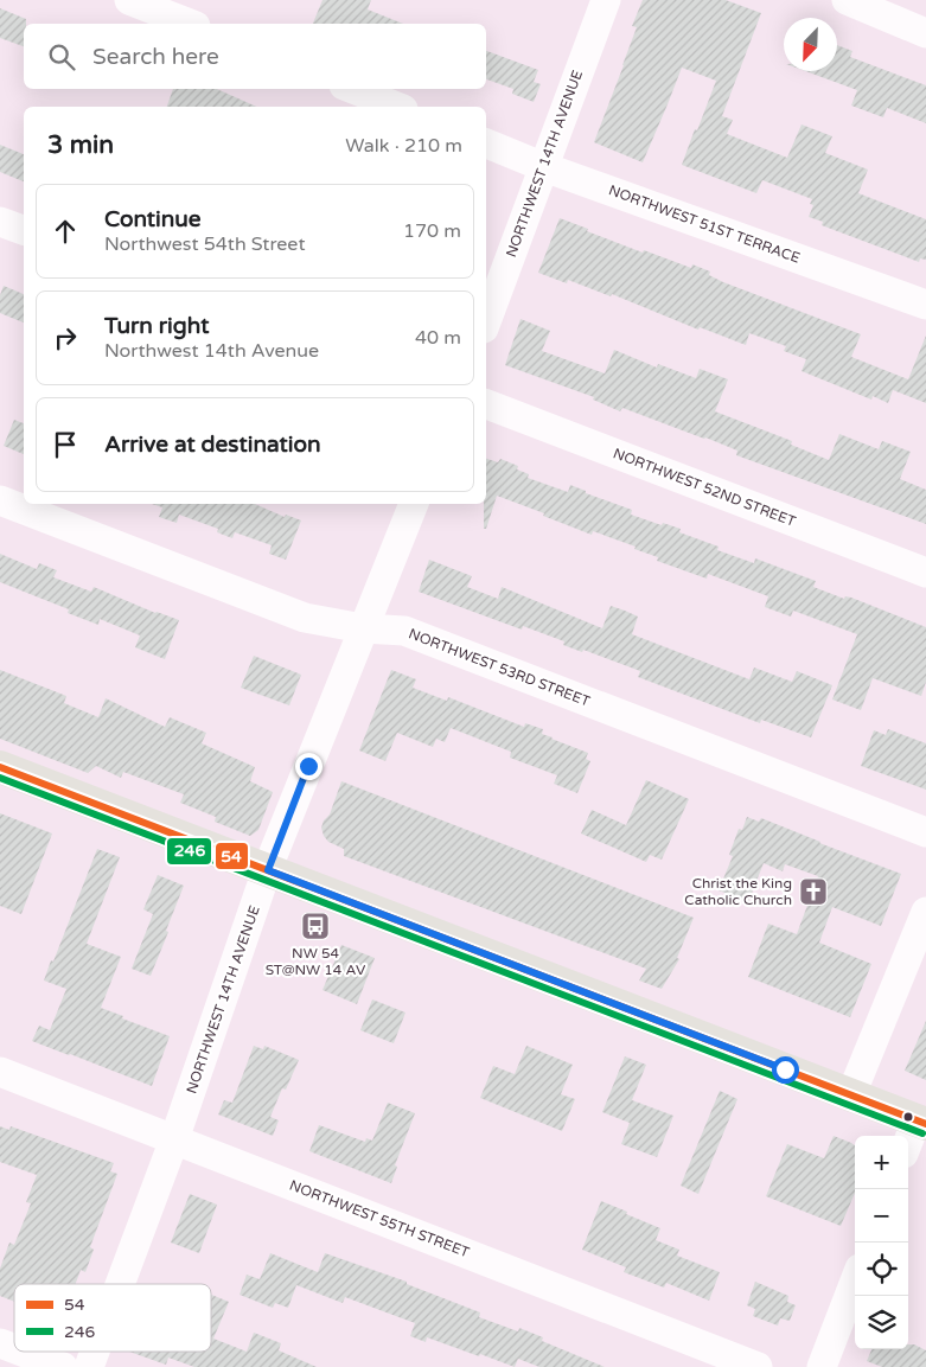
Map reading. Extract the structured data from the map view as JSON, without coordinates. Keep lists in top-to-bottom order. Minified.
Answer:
{"streets":{"street":["NORTHWEST 14TH AVENUE","NORTHWEST 51ST TERRACE","NORTHWEST 52ND STREET","NORTHWEST 53RD STREET","NORTHWEST 55TH STREET"]},"crossings":[["NORTHWEST 14TH AVENUE","NORTHWEST 51ST TERRACE"],["NORTHWEST 14TH AVENUE","NORTHWEST 53RD STREET"],["NORTHWEST 14TH AVENUE","NORTHWEST 55TH STREET"]],"places":{"church":["Christ the King Catholic Church"],"bus stop":["NW 54 ST@NW 14 AV"]},"lines":["transit line 54","transit line 246"],"legend":["54","246"],"north":"bottom left","page":{"search":"Search here","heading":["3 min","Walk · 210 m"],"list":[["Continue","Northwest 54th Street","170 m"],["Turn right","Northwest 14th Avenue","40 m"],"Arrive at destination"],"map_buttons":["+","−"]}}
